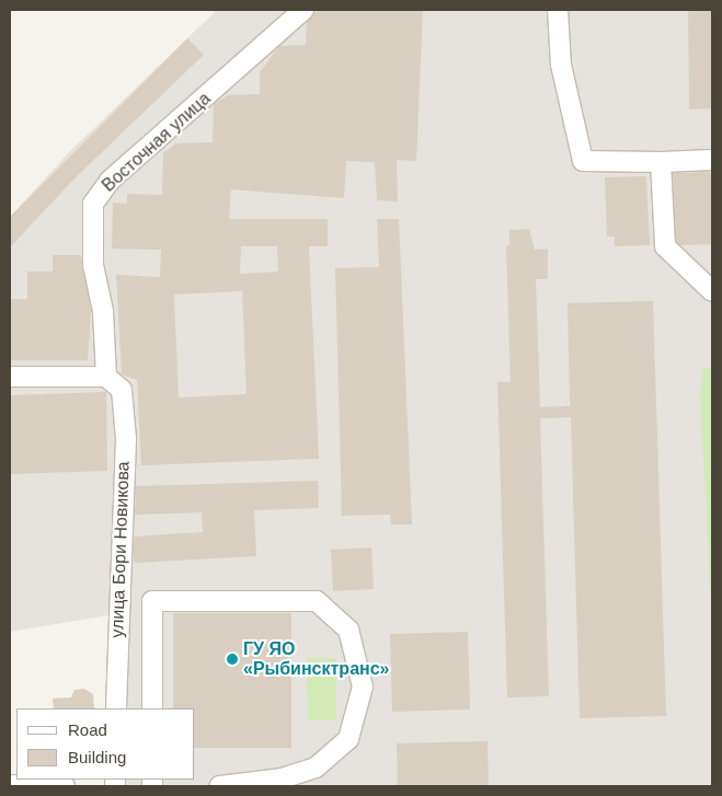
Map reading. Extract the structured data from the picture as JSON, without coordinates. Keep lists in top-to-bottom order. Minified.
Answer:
{"streets":{"street":["Восточная улица","улица Бори Новикова"]},"crossings":[["Восточная улица","улица Бори Новикова"]],"places":["ГУ ЯО «Рыбинсктранс»"],"legend":["Road","Building"]}
